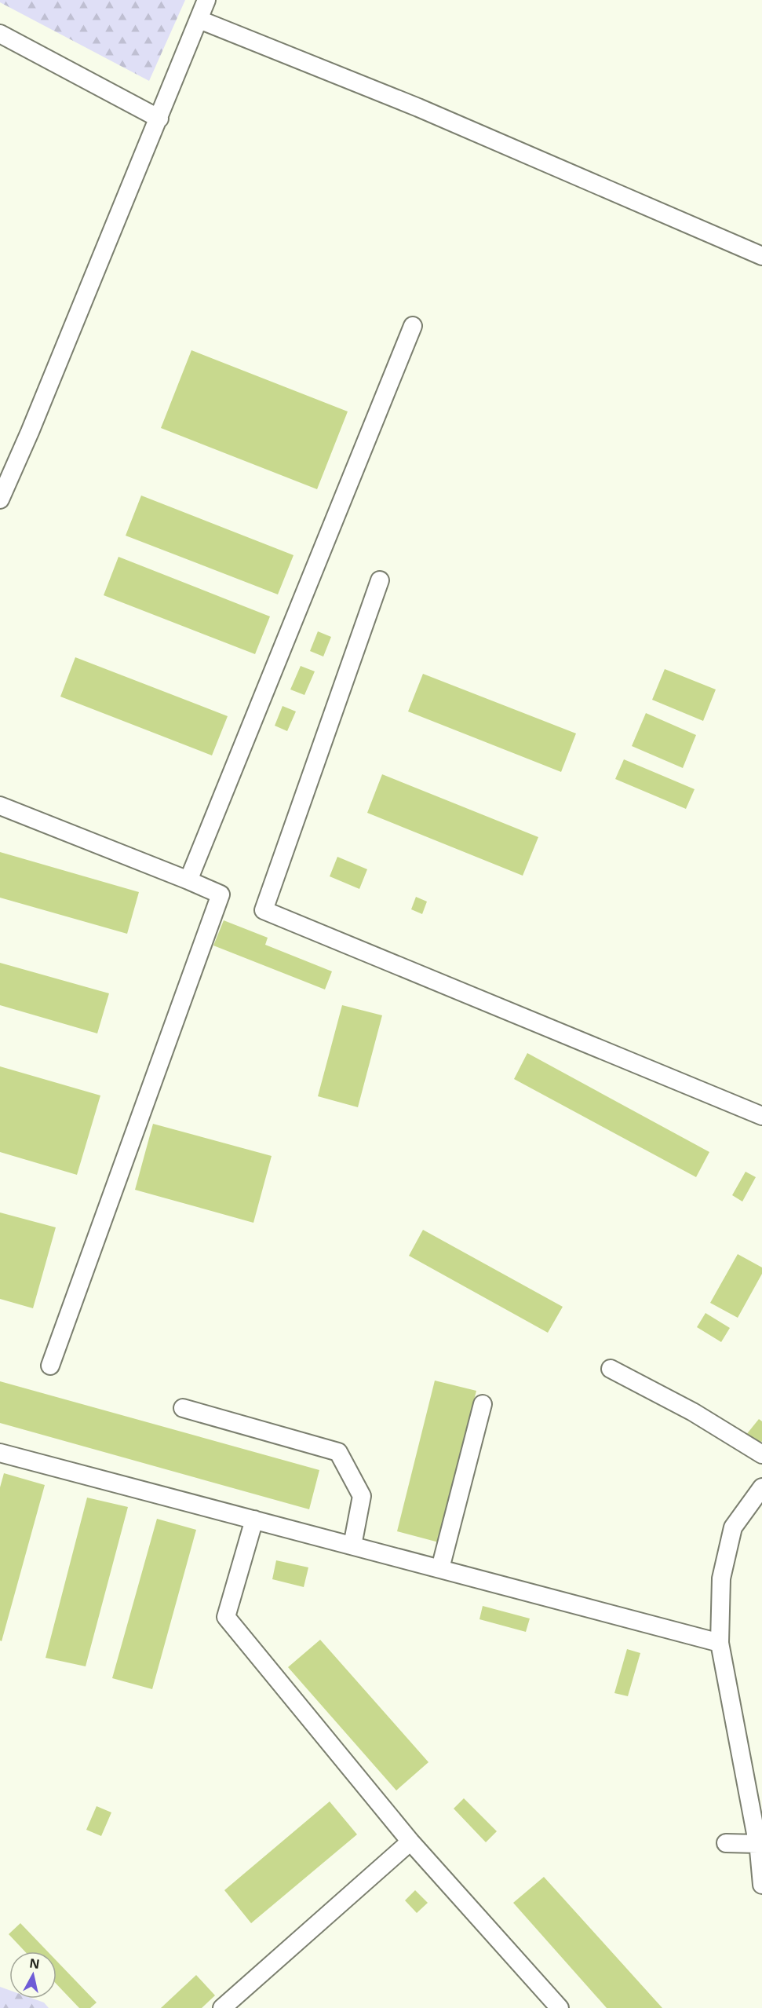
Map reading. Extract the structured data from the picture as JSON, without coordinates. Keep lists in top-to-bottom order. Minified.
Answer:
{"north":"top"}
